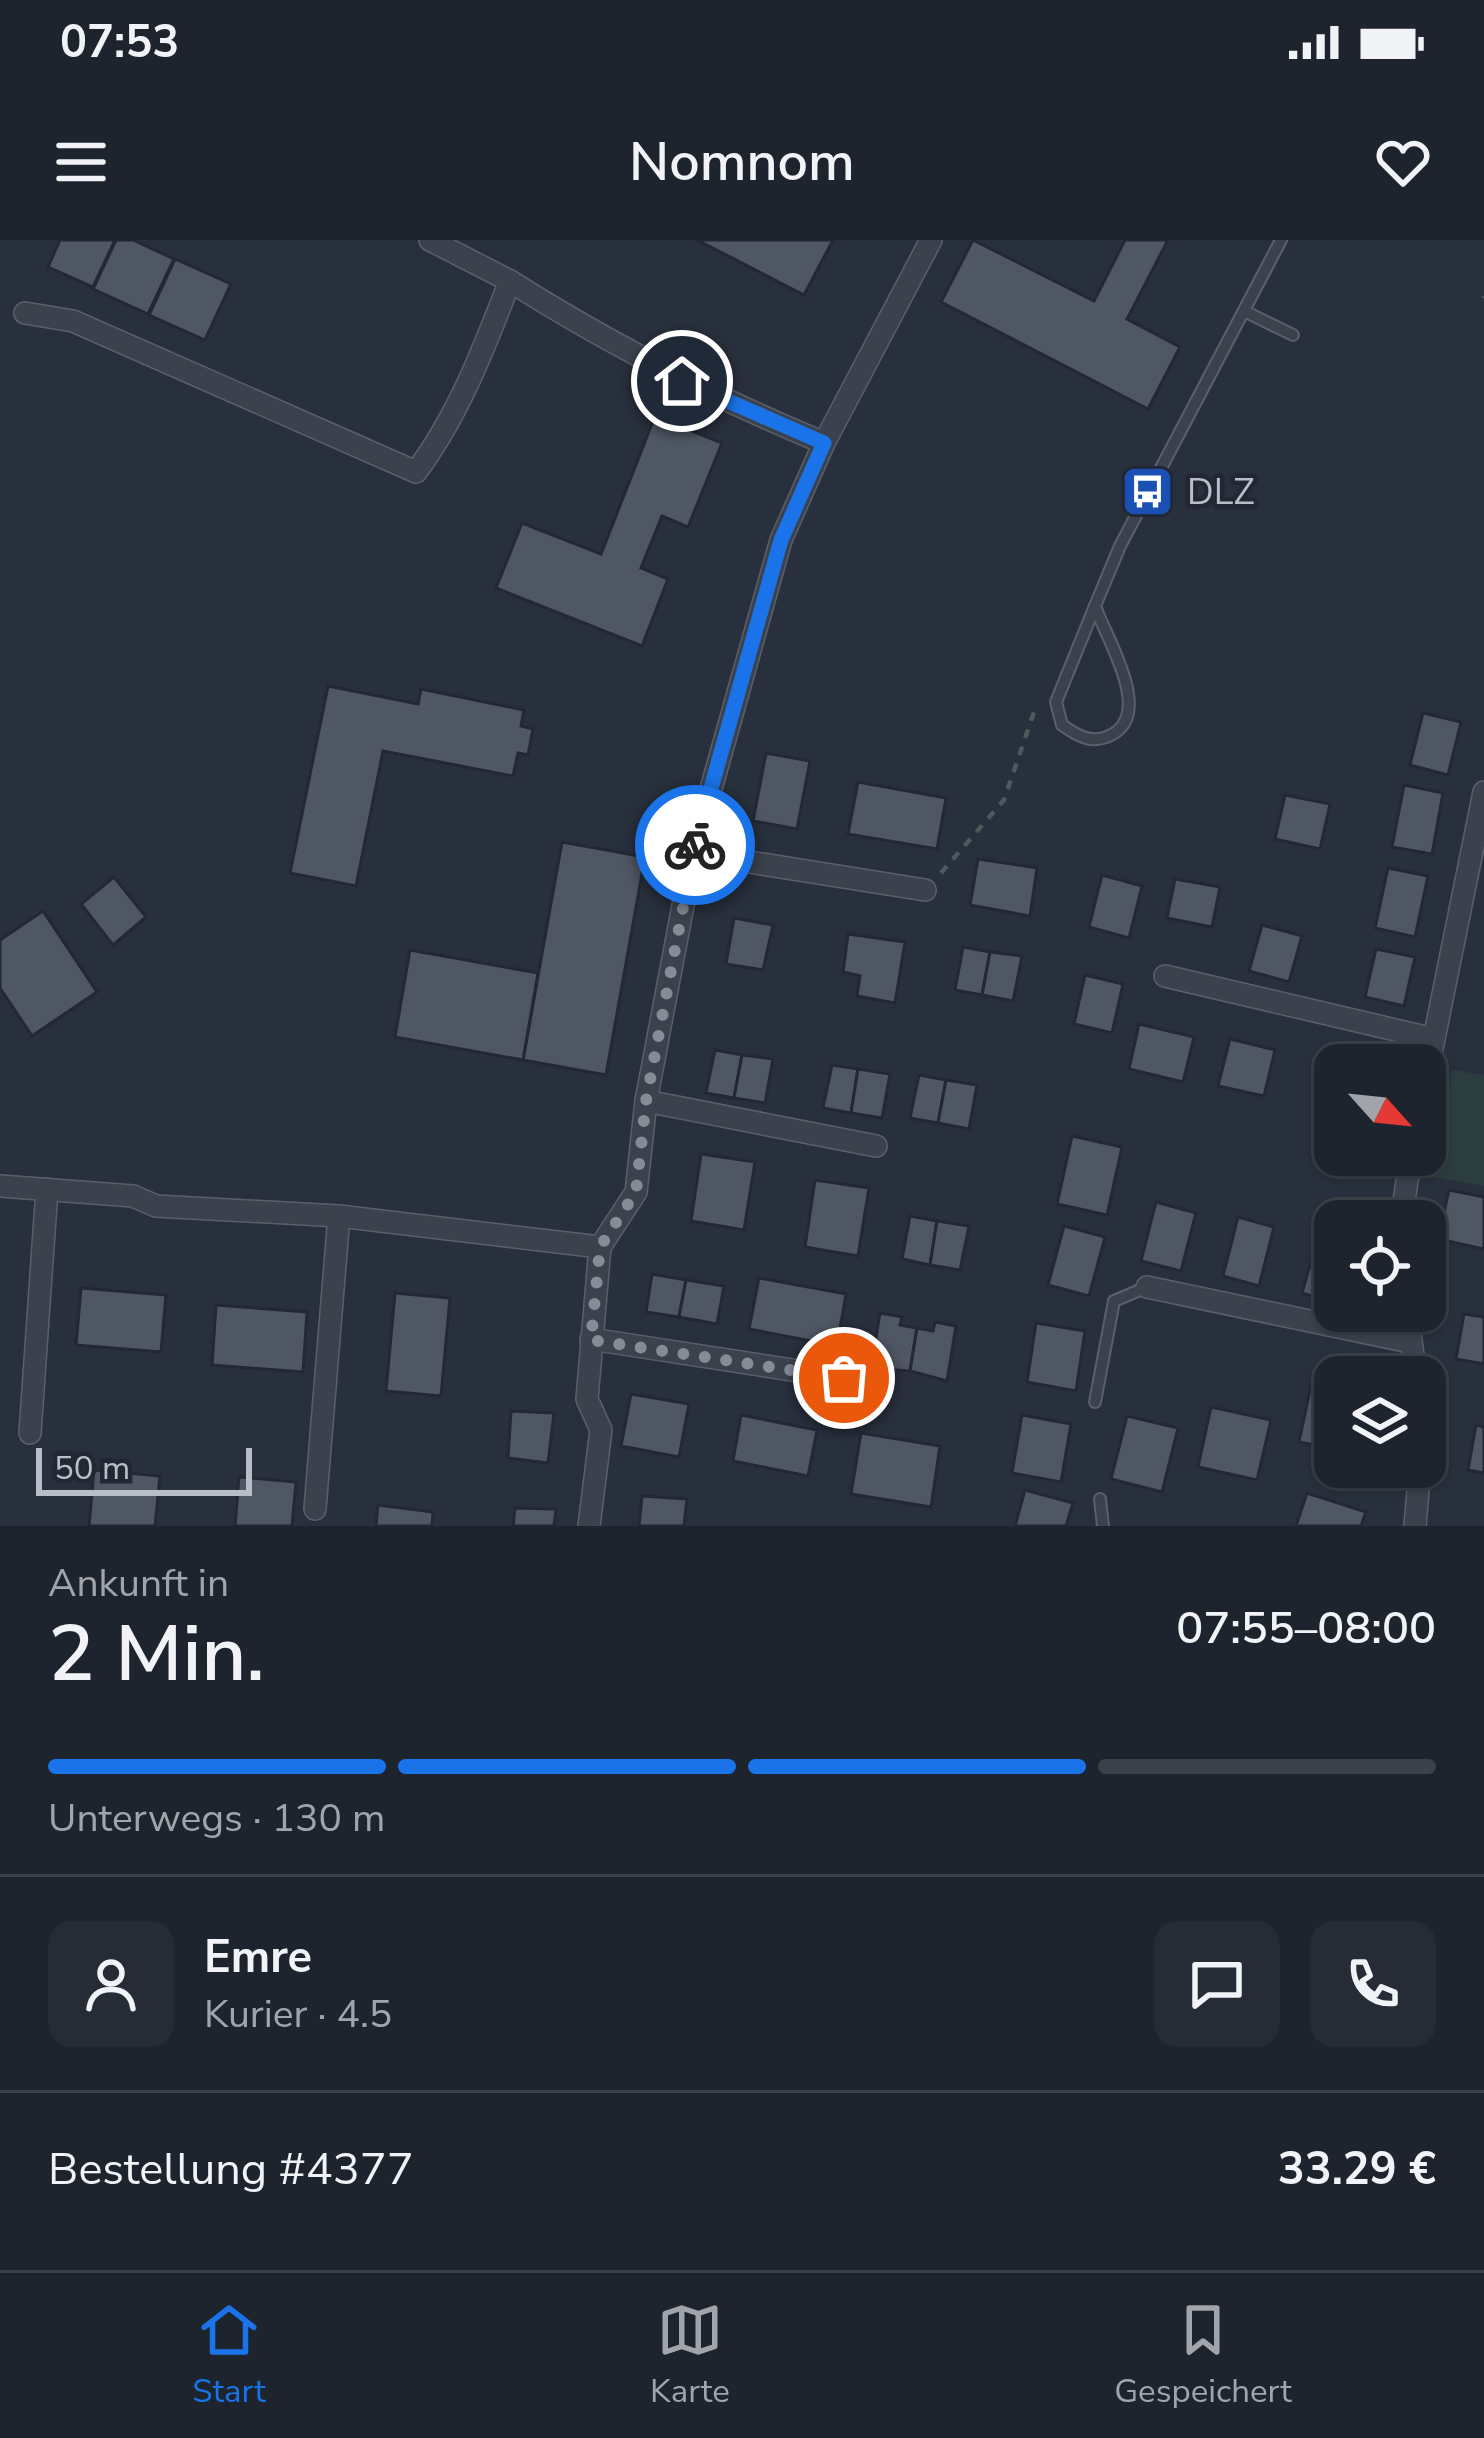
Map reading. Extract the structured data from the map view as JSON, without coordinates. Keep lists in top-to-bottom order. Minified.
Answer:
{"places":{"bus stop":["DLZ"]},"scale_bar":"50 m","north":"bottom right","page":{"status":"07:53","header":"Nomnom","scale":"50 m","heading":["2 Min.","Ankunft in","07:55–08:00"],"panel":["Emre","Kurier · 4.5","Bestellung #4377","33.29 €"],"bar":"Unterwegs · 130 m","tabs":["Start","Karte","Gespeichert"]}}
